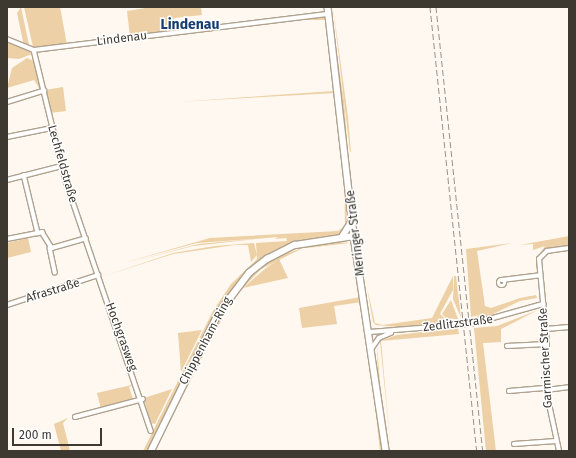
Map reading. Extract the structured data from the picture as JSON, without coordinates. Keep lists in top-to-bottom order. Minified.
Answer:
{"streets":{"main road":["Meringer Straße","Chippenham-Ring"],"street":["Lindenau","Lechfeldstraße","Afrastraße","Zedlitzstraße","Hochgrasweg","Garmischer Straße"]},"crossings":[["Lindenau","Lechfeldstraße"],["Lindenau","Meringer Straße"],["Lechfeldstraße","Afrastraße"],["Lechfeldstraße","Hochgrasweg"],["Meringer Straße","Zedlitzstraße"],["Meringer Straße","Chippenham-Ring"],["Afrastraße","Hochgrasweg"],["Zedlitzstraße","Garmischer Straße"]],"districts":["Lindenau"],"scale_bar":"200 m"}
